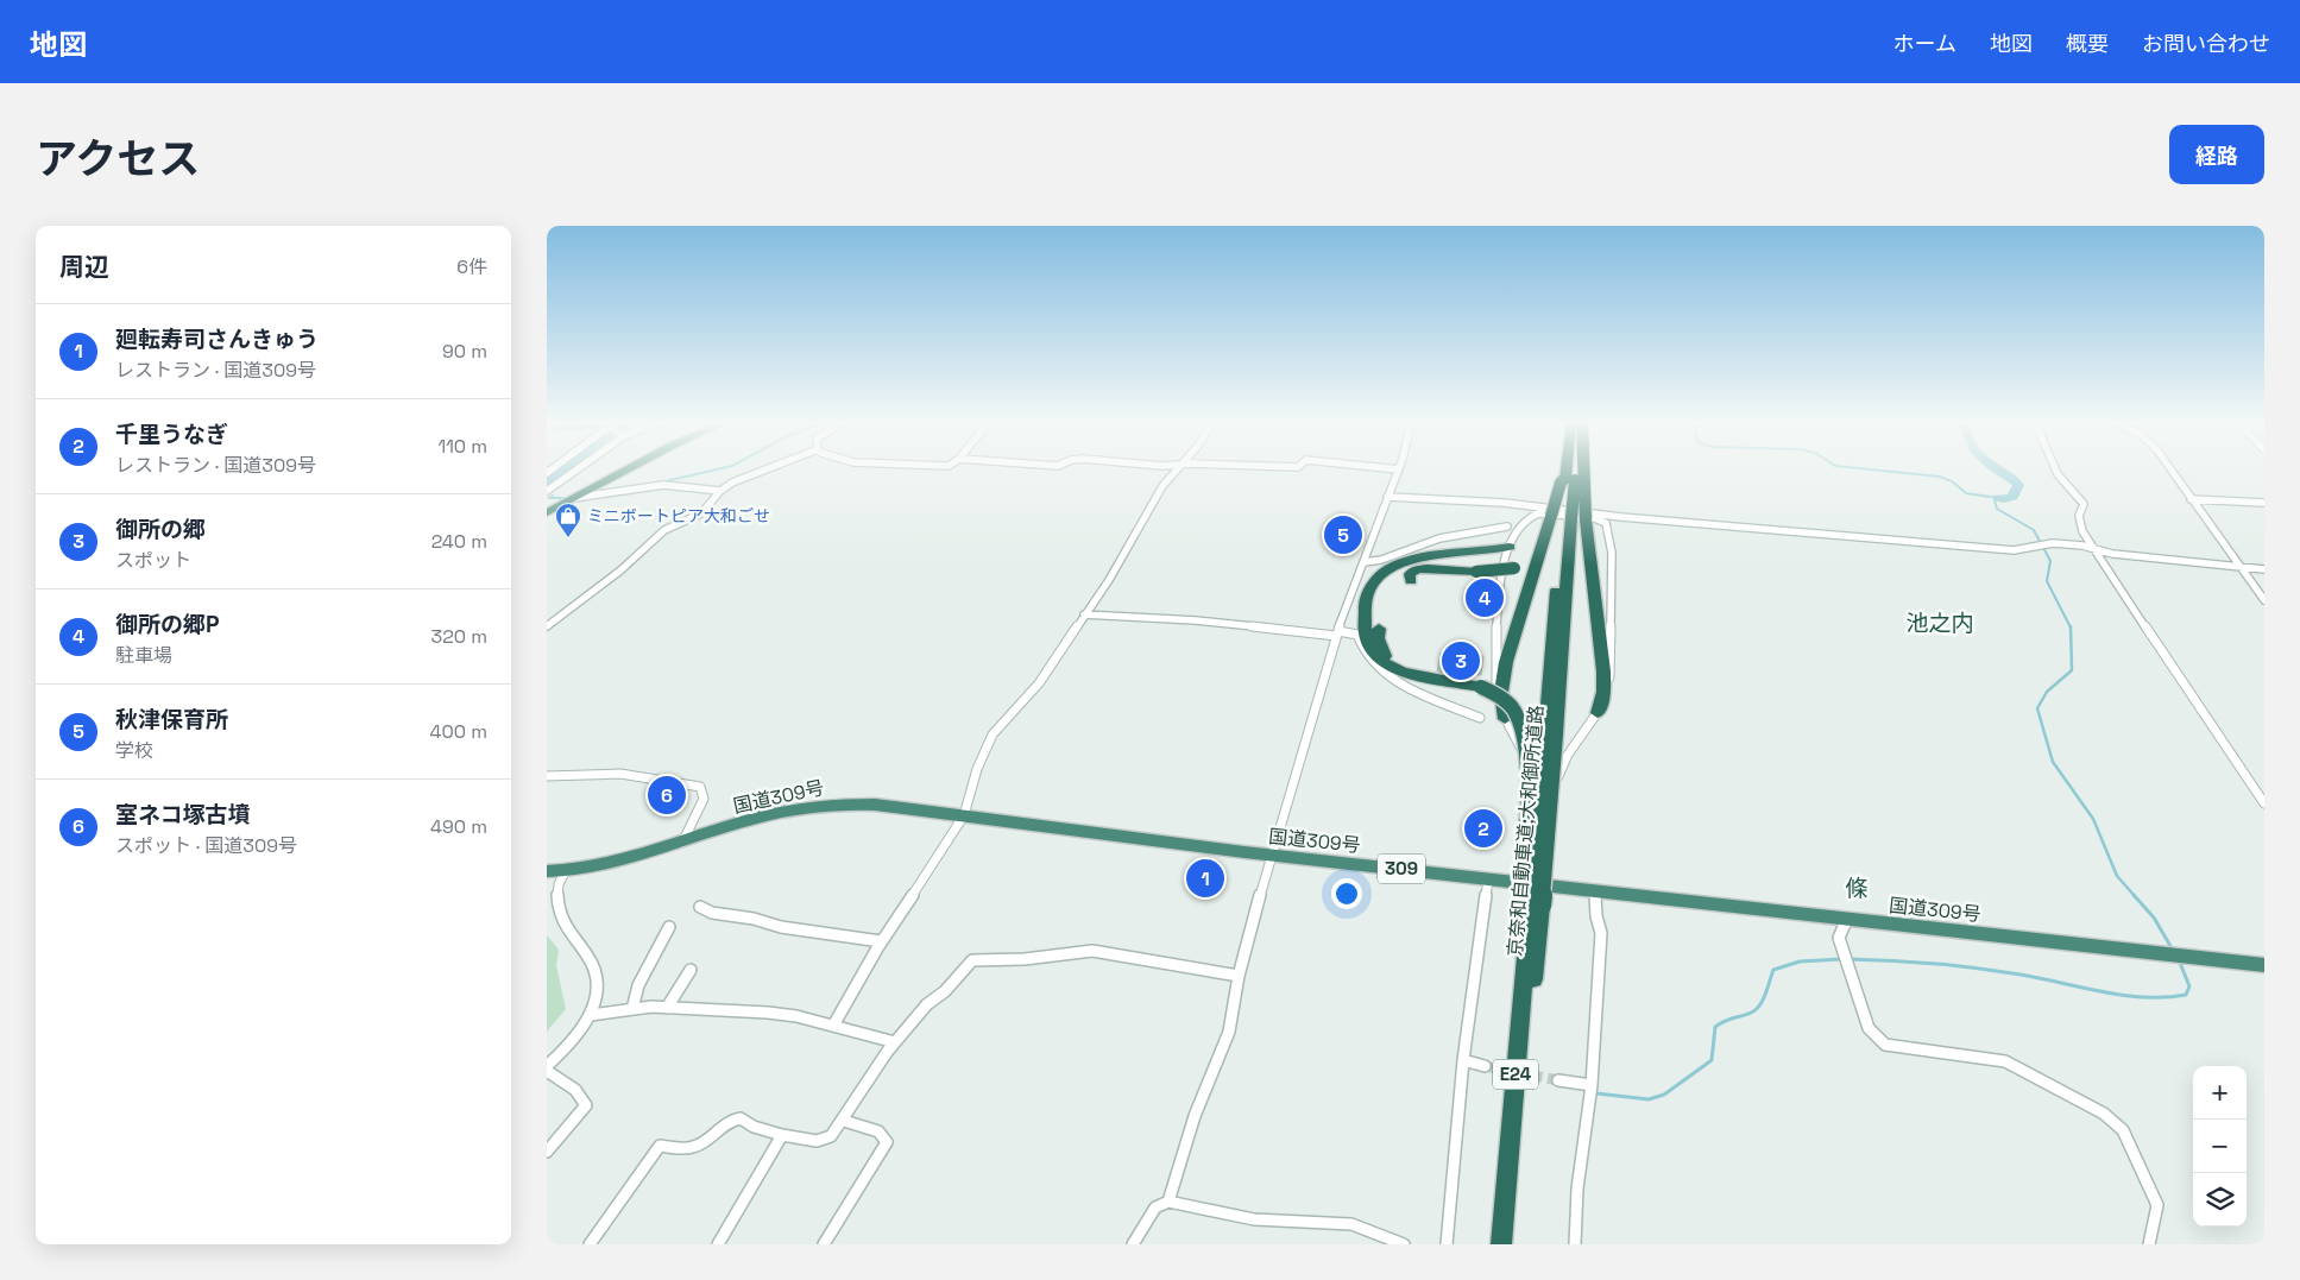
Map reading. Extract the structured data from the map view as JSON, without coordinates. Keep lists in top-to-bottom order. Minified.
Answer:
{"streets":{"highway":["国道309号","京奈和自動車道;大和御所道路","309","E24"]},"crossings":[["国道309号","京奈和自動車道;大和御所道路"]],"districts":["池之内","條"],"places":{"shop":["ミニボートピア大和ごせ"]},"page":{"header":"地図","nav":["ホーム","地図","概要","お問い合わせ"],"title":"アクセス","buttons":"経路","heading":["周辺","6件"],"list":[{"mark":"1","name":"廻転寿司さんきゅう","note":"レストラン · 国道309号","value":"90 m"},{"mark":"2","name":"千里うなぎ","note":"レストラン · 国道309号","value":"110 m"},{"mark":"3","name":"御所の郷","note":"スポット","value":"240 m"},{"mark":"4","name":"御所の郷P","note":"駐車場","value":"320 m"},{"mark":"5","name":"秋津保育所","note":"学校","value":"400 m"},{"mark":"6","name":"室ネコ塚古墳","note":"スポット · 国道309号","value":"490 m"}],"pins":["5","4","3","6","2","1"],"map_buttons":["+","−"]}}
